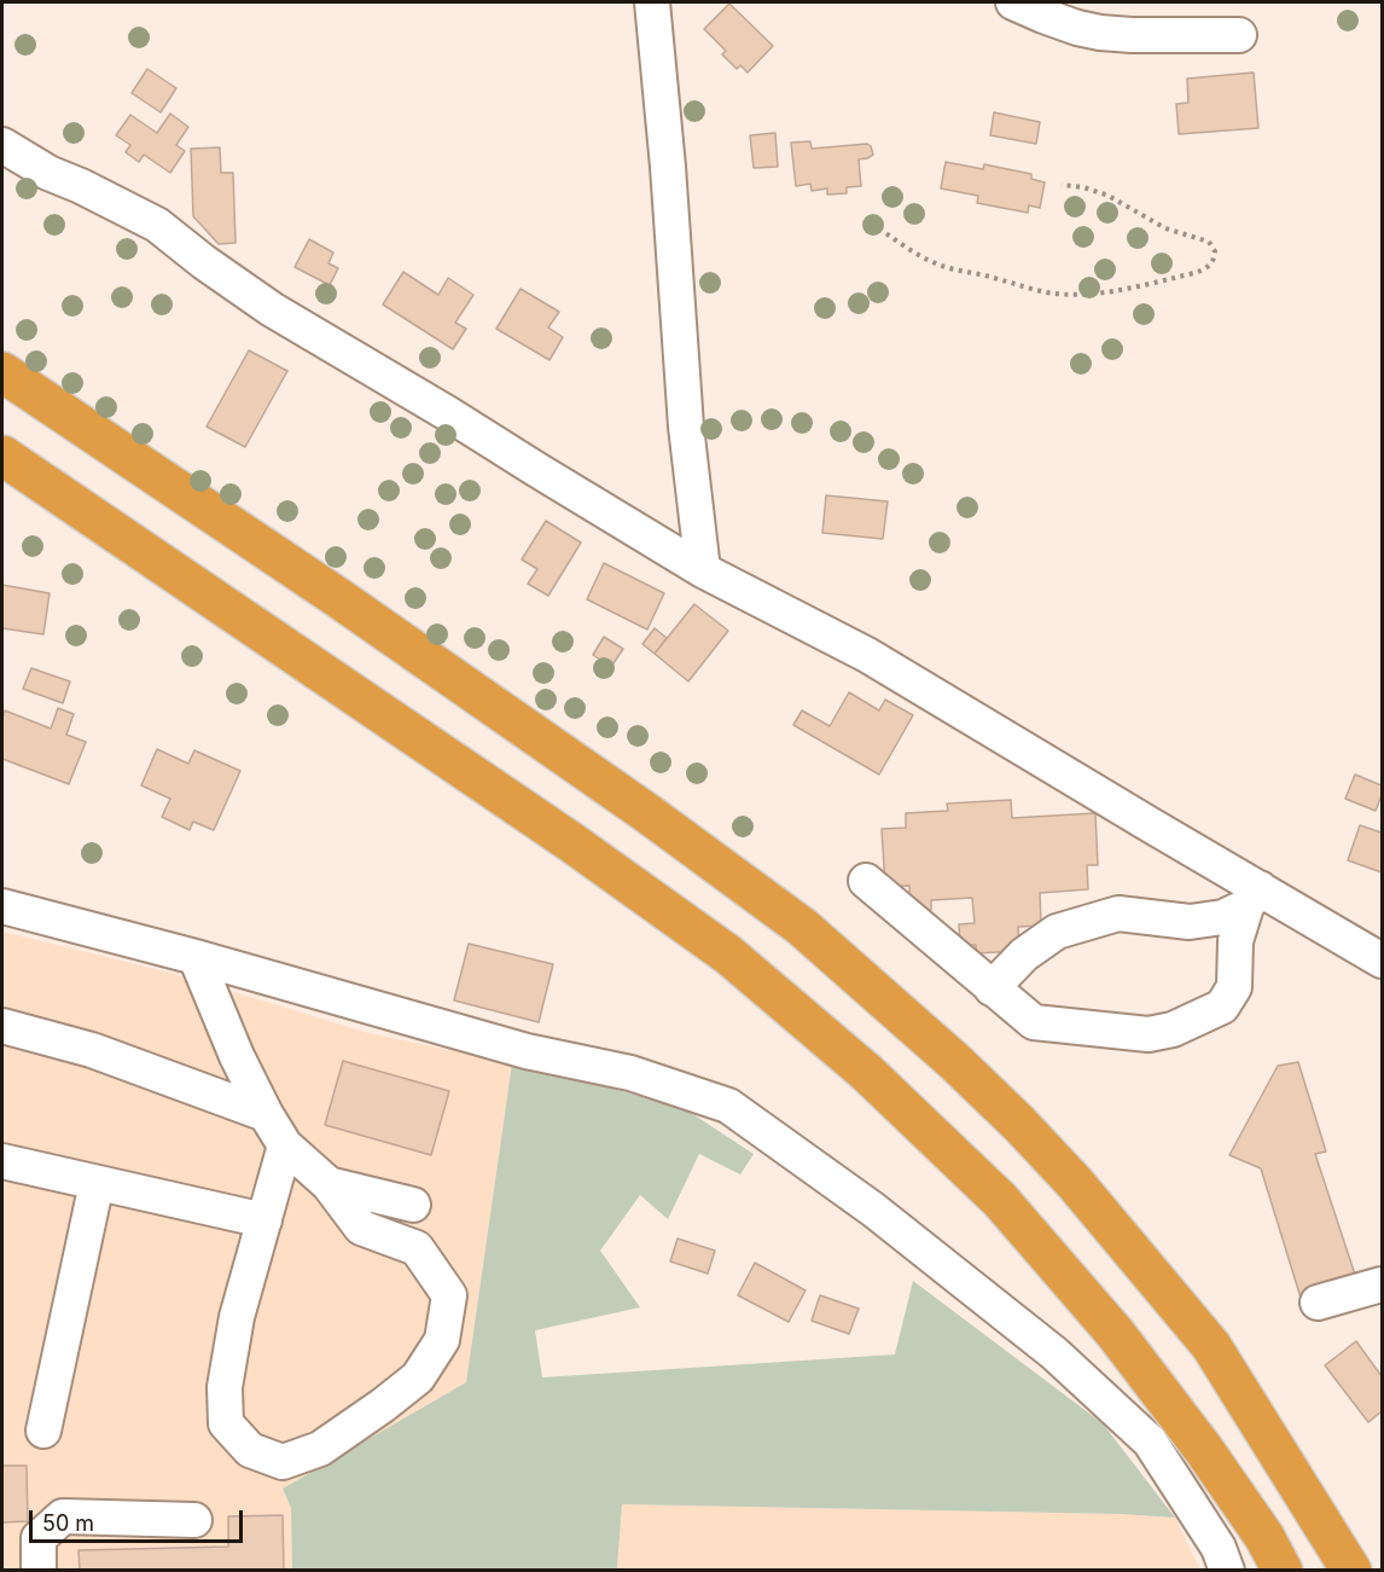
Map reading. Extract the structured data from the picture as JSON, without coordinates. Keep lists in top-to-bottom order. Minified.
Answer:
{"scale_bar":"50 m"}
